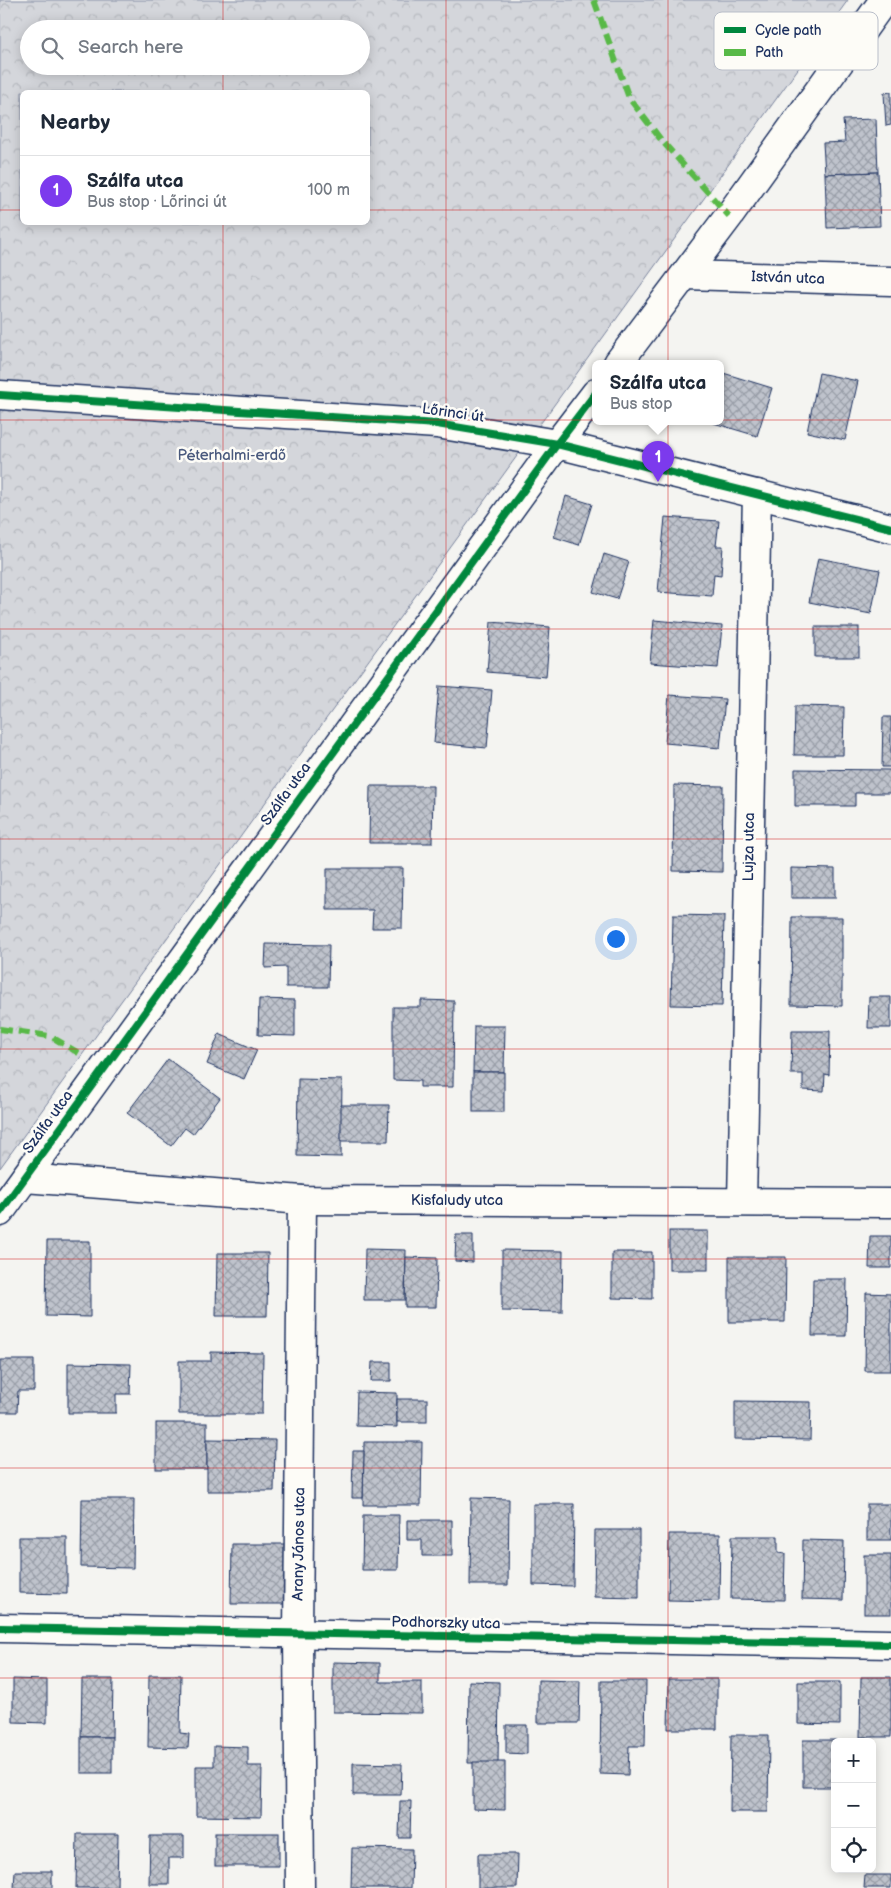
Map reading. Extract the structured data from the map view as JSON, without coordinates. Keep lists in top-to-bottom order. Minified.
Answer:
{"streets":{"street":["István utca","Lőrinci út","Szálfa utca","Lujza utca","Kisfaludy utca","Arany János utca","Podhorszky utca"]},"crossings":[["Lőrinci út","Szálfa utca"],["Lőrinci út","Lujza utca"],["Szálfa utca","Kisfaludy utca"],["Lujza utca","Kisfaludy utca"],["Kisfaludy utca","Arany János utca"],["Arany János utca","Podhorszky utca"]],"parks":["Péterhalmi-erdő"],"legend":["Cycle path","Path"],"page":{"search":"Search here","heading":"Nearby","list":[{"mark":"1","name":"Szálfa utca","note":"Bus stop · Lőrinci út","value":"100 m"}],"popup":["Szálfa utca","Bus stop"],"pins":"1","map_buttons":["+","−"]}}
